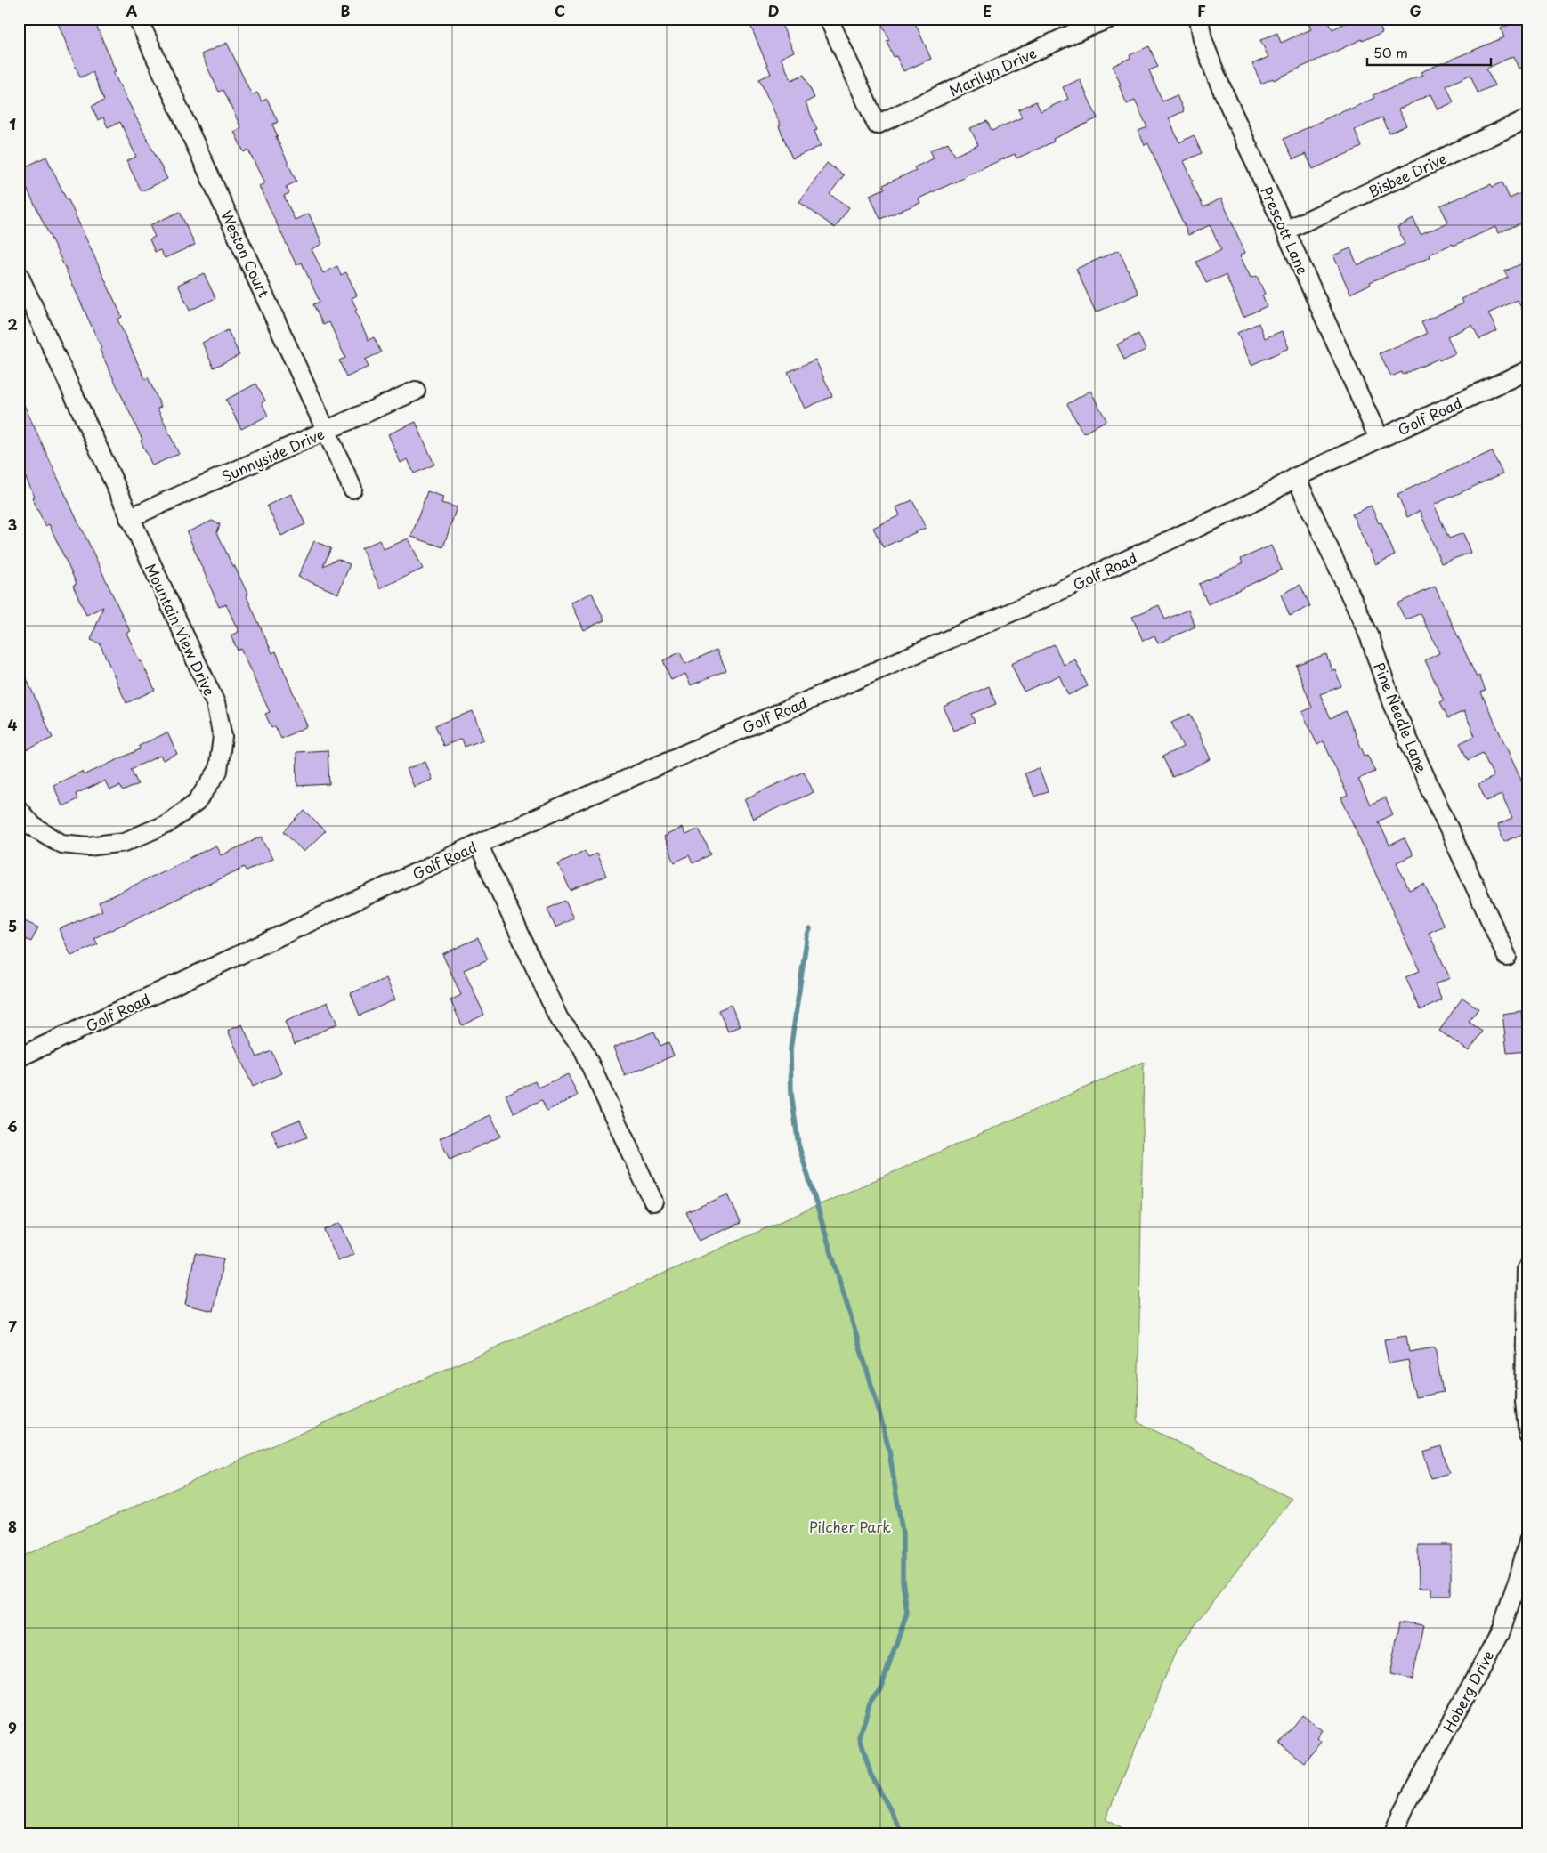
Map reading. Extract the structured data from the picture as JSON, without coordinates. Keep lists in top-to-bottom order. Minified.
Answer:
{"streets":{"street":["Marilyn Drive","Bisbee Drive","Prescott Lane","Weston Court","Golf Road","Sunnyside Drive","Mountain View Drive","Pine Needle Lane","Hoberg Drive"]},"crossings":[["Bisbee Drive","Prescott Lane"],["Prescott Lane","Golf Road"],["Weston Court","Sunnyside Drive"],["Golf Road","Pine Needle Lane"],["Sunnyside Drive","Mountain View Drive"]],"parks":["Pilcher Park"],"scale_bar":"50 m","grid":{"columns":["A","B","C","D","E","F","G"],"rows":["1","2","3","4","5","6","7","8","9"]}}
